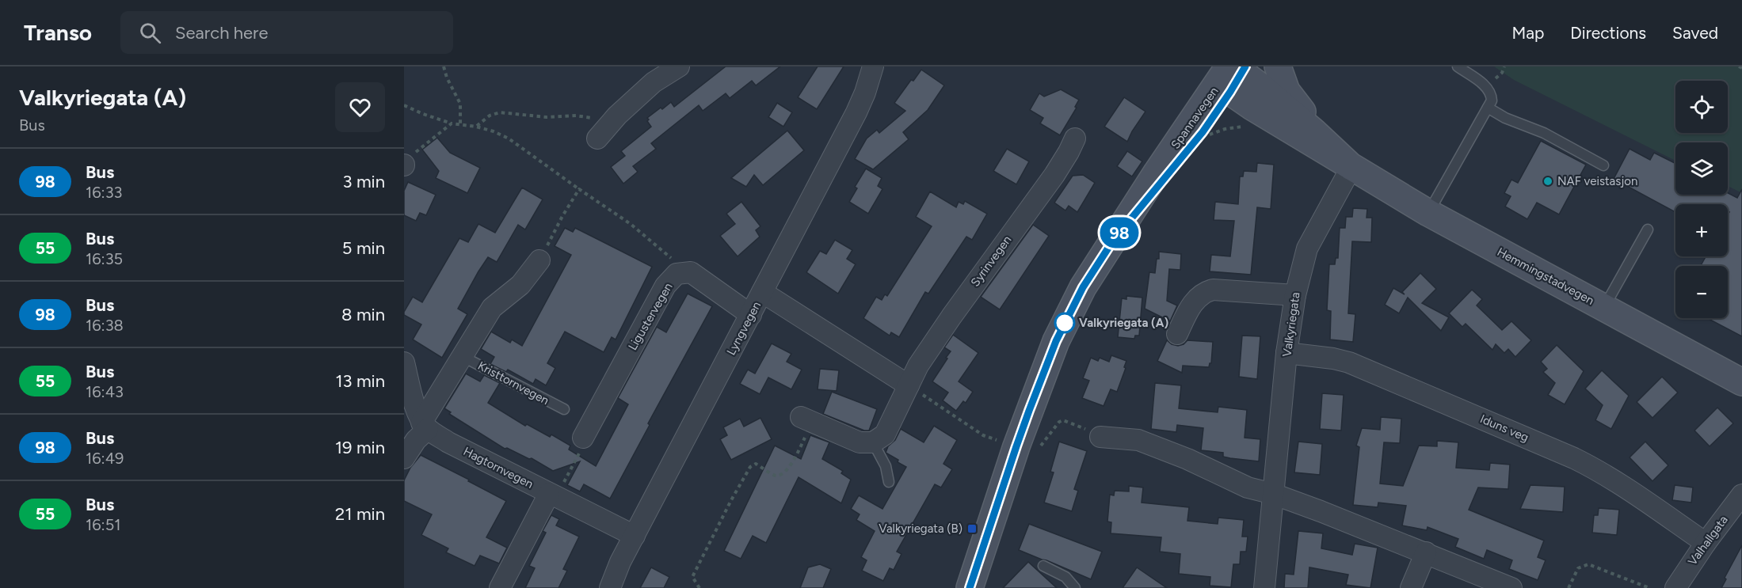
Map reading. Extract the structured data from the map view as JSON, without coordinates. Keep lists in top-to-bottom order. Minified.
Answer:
{"streets":{"street":["Spannavegen","Syrinvegen","Hemmingstadvegen","Ligustervegen","Valkyriegata","Lyngvegen","Iduns veg","Hagtornvegen","Valhallgata"],"lane":["Kristtornvegen"]},"crossings":[["Spannavegen","Hemmingstadvegen"],["Hemmingstadvegen","Valkyriegata"],["Valkyriegata","Iduns veg"],["Lyngvegen","Hagtornvegen"],["Iduns veg","Valhallgata"]],"places":{"other":["NAF veistasjon","Valkyriegata (A)"],"transit":["Valkyriegata (B)"]},"lines":["bus line 98"],"page":{"header":"Transo","search":"Search here","nav":["Map","Directions","Saved"],"heading":["Valkyriegata (A)","Bus"],"on_map":"98","map_buttons":["+","−"],"list":[{"mark":"98","name":"Bus","note":"16:33","value":"3 min"},{"mark":"55","name":"Bus","note":"16:35","value":"5 min"},{"mark":"98","name":"Bus","note":"16:38","value":"8 min"},{"mark":"55","name":"Bus","note":"16:43","value":"13 min"},{"mark":"98","name":"Bus","note":"16:49","value":"19 min"},{"mark":"55","name":"Bus","note":"16:51","value":"21 min"}]}}
